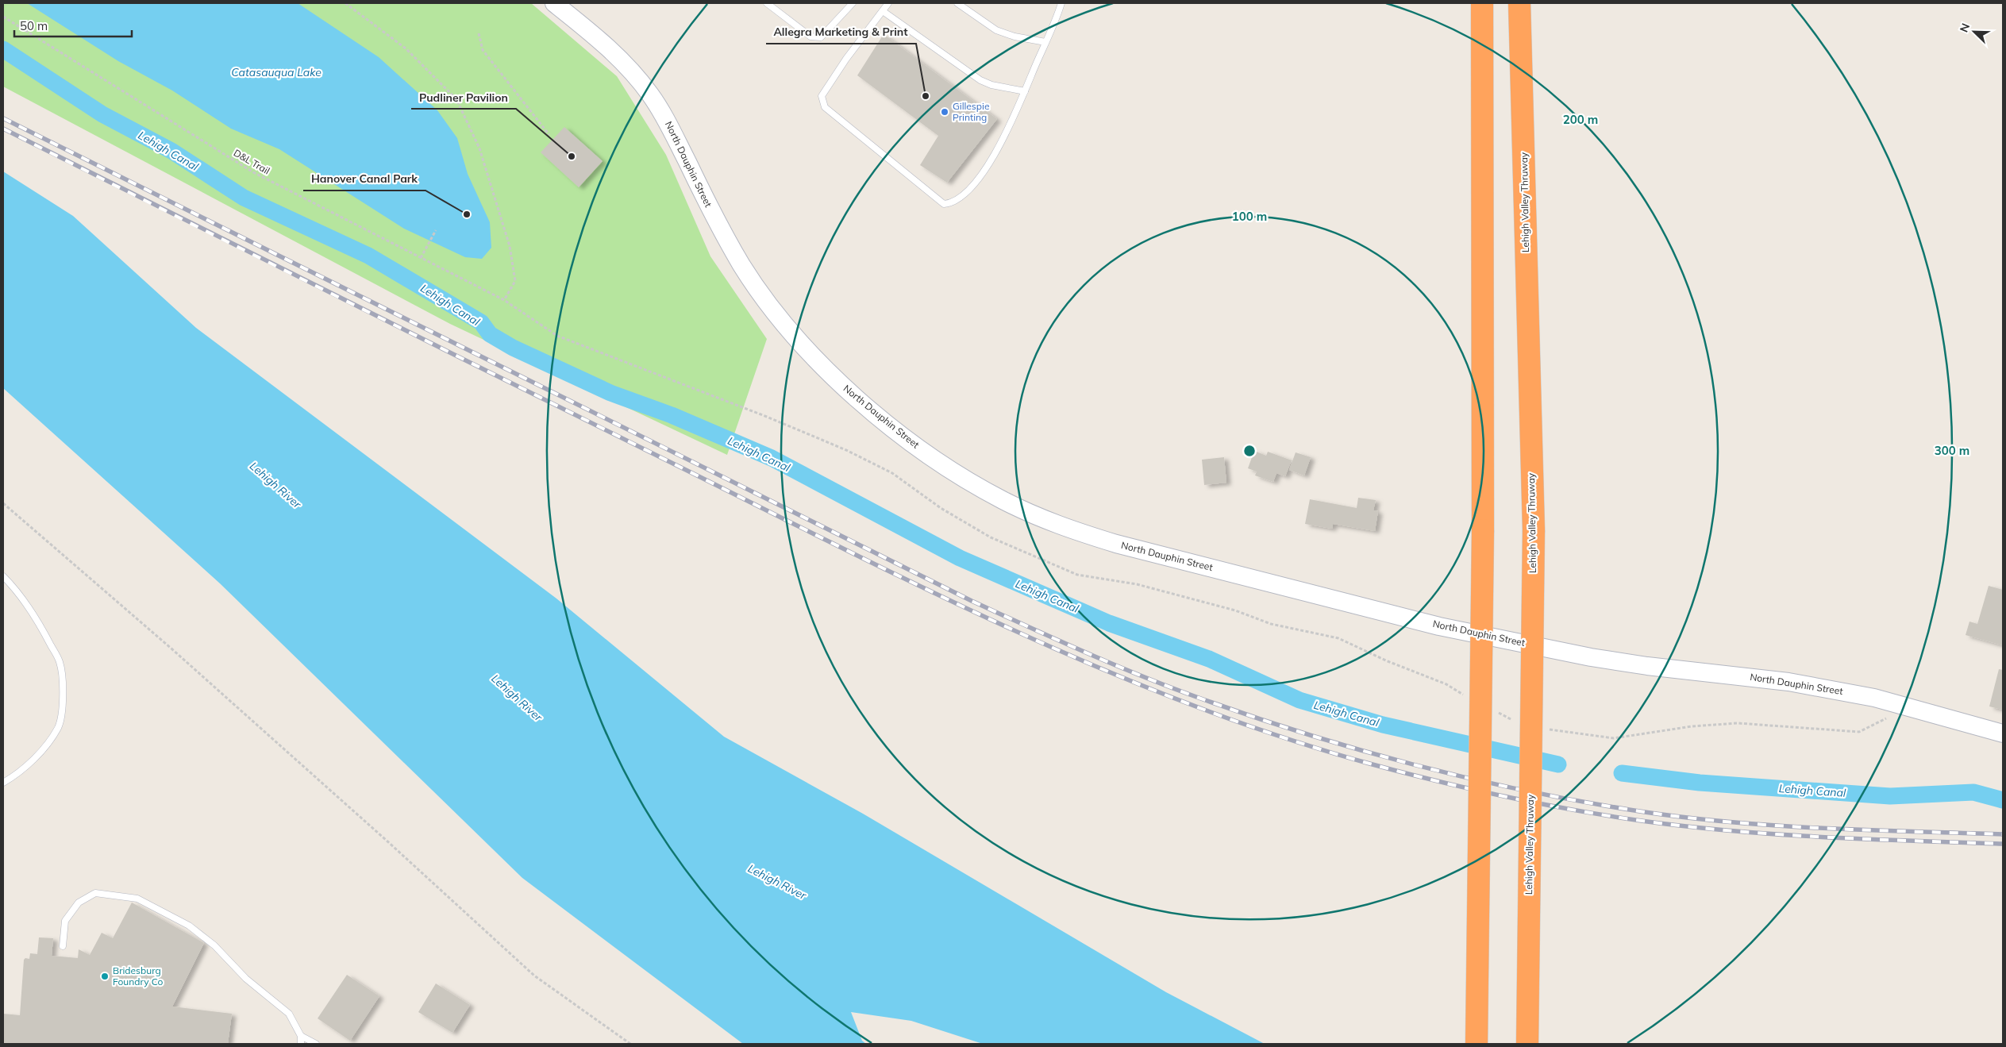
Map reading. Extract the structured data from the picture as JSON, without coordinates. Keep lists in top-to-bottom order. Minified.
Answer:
{"streets":{"highway":["Lehigh Valley Thruway"],"street":["North Dauphin Street"],"path":["D&L Trail"]},"water":["Catasauqua Lake","Lehigh Canal","Lehigh River"],"places":["Allegra Marketing & Print","Gillespie Printing","Pudliner Pavilion","Hanover Canal Park","Bridesburg Foundry Co"],"scale_bar":"50 m","north":"top left","rings":["200 m","100 m","300 m"]}
